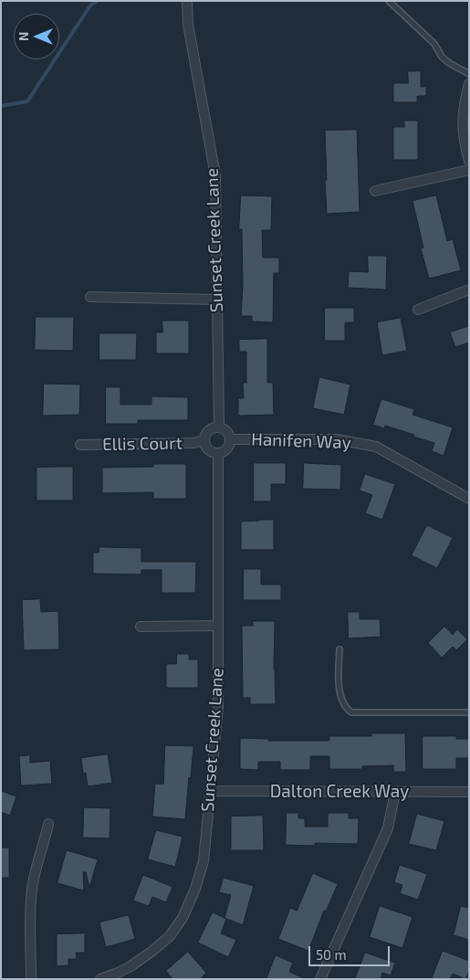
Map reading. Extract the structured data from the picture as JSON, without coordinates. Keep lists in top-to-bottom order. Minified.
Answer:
{"streets":{"street":["Sunset Creek Lane","Hanifen Way","Ellis Court","Dalton Creek Way"]},"crossings":[["Sunset Creek Lane","Hanifen Way"],["Sunset Creek Lane","Ellis Court"],["Sunset Creek Lane","Dalton Creek Way"],["Hanifen Way","Ellis Court"]],"scale_bar":"50 m","north":"left"}
